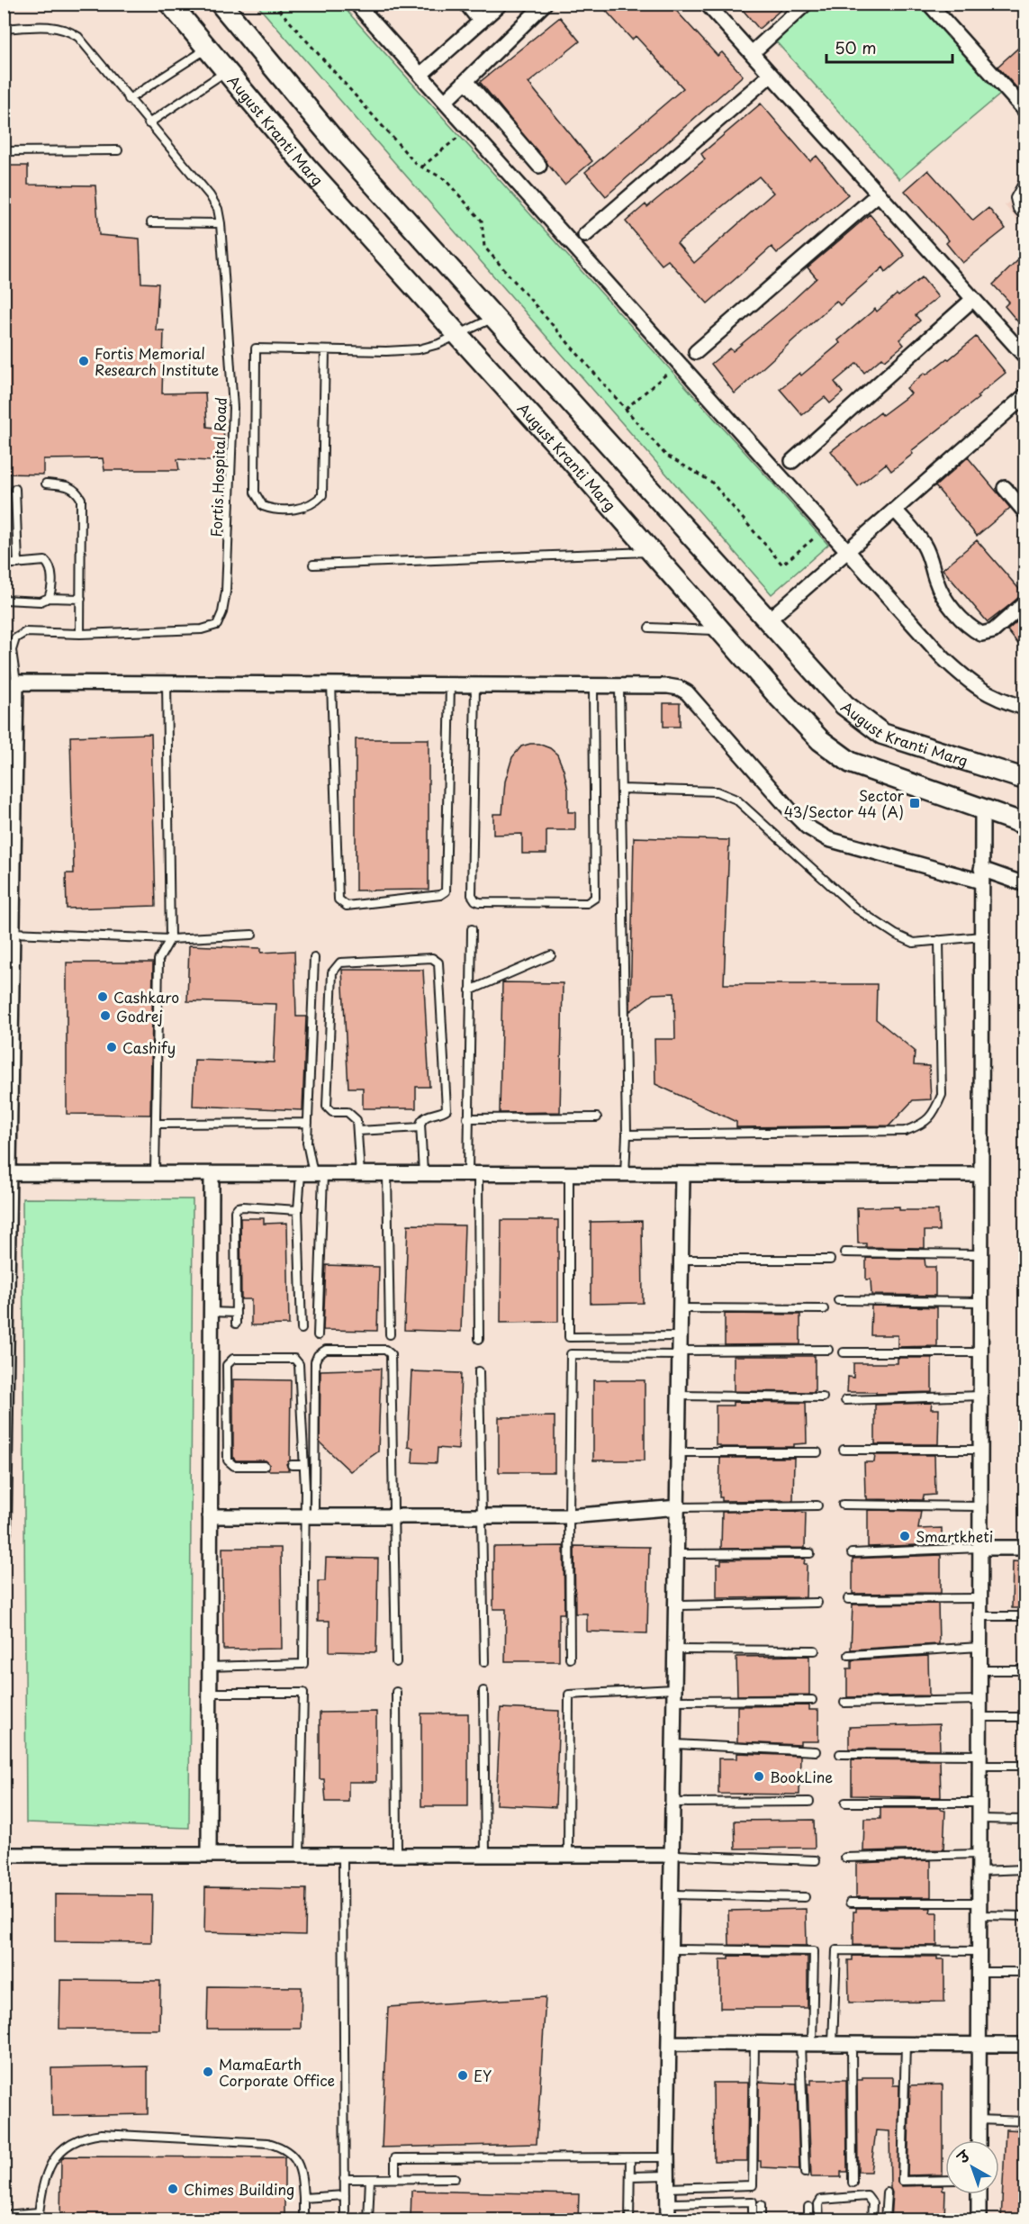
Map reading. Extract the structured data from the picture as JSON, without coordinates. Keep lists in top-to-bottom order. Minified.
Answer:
{"streets":{"main road":["August Kranti Marg"],"lane":["Fortis Hospital Road"]},"places":{"other":["Fortis Memorial Research Institute","Cashkaro","Godrej","Cashify","Smartkheti","BookLine","MamaEarth Corporate Office","EY","Chimes Building"],"transit":["Sector 43/Sector 44 (A)"]},"scale_bar":"50 m","north":"top left"}
